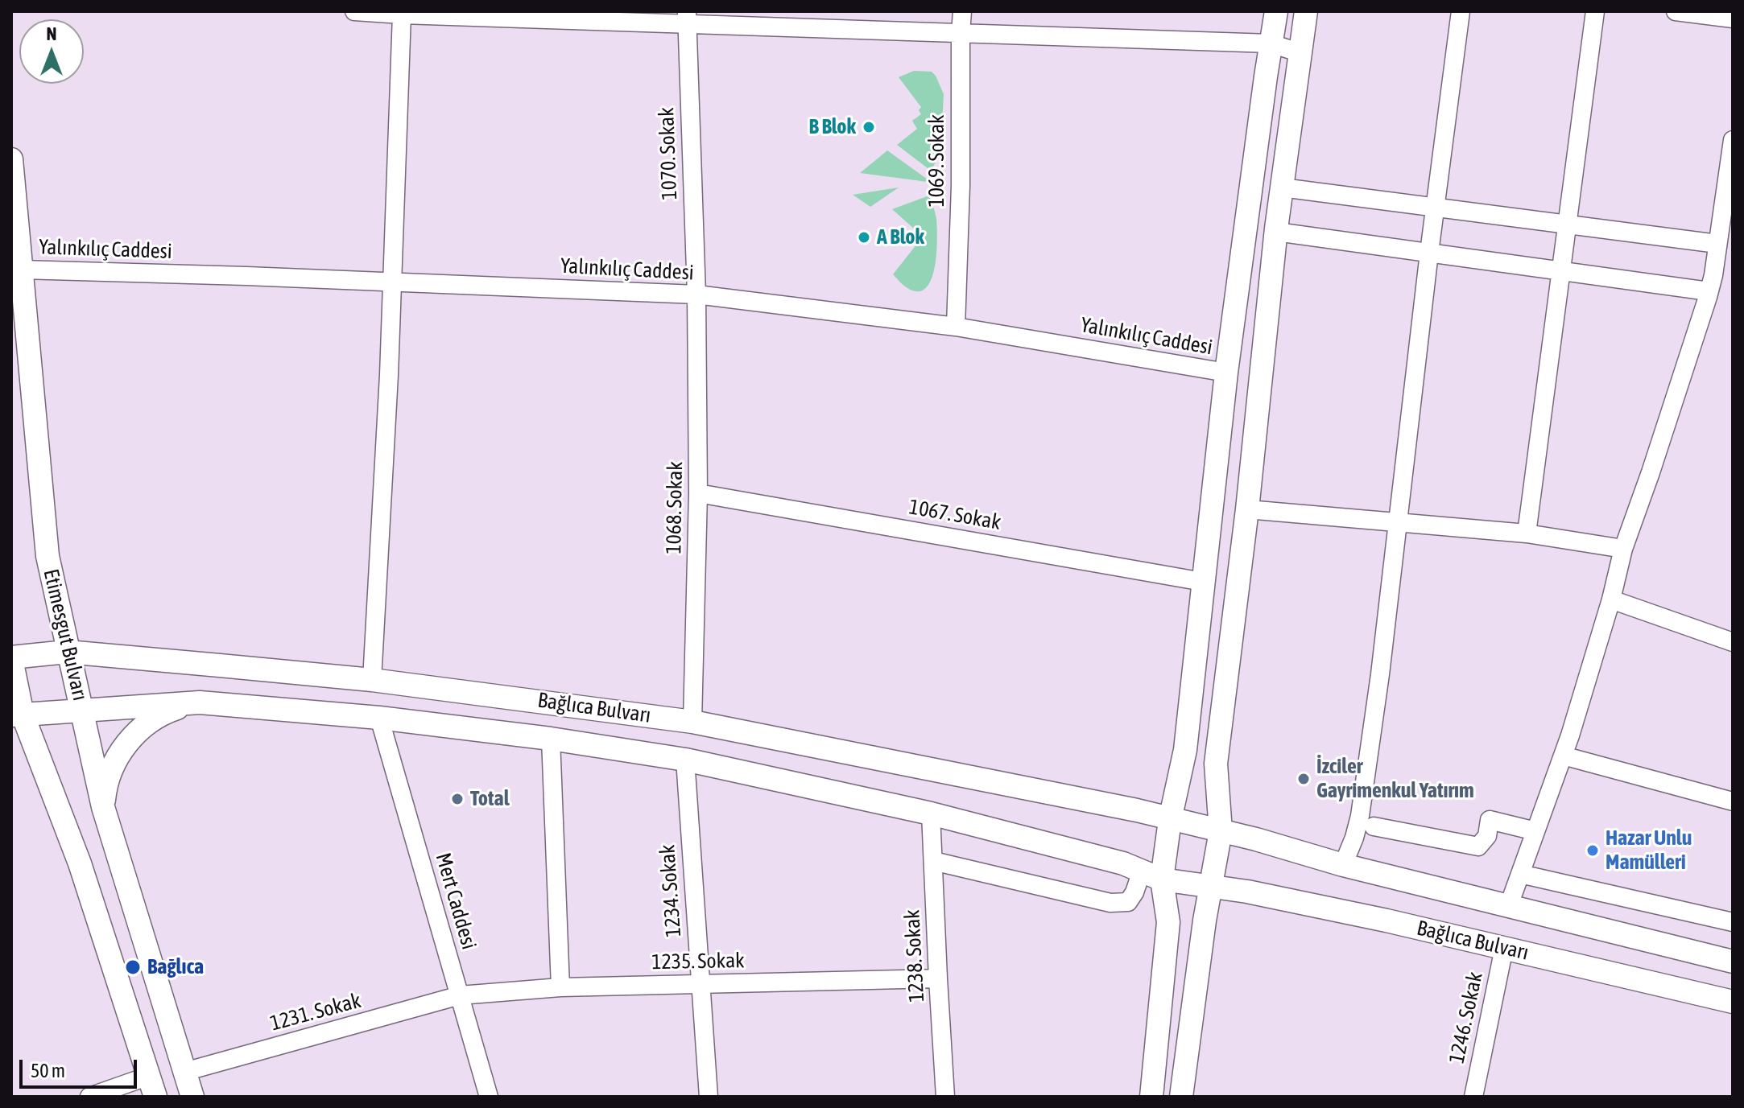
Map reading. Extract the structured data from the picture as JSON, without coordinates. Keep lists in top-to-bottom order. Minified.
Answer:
{"streets":{"main road":["Etimesgut Bulvarı","Bağlıca Bulvarı"],"street":["1070. Sokak","1069. Sokak","Yalınkılıç Caddesi","1068. Sokak","1067. Sokak","1234. Sokak","Mert Caddesi","1238. Sokak","1235. Sokak","1231. Sokak","1246. Sokak"]},"crossings":[["1070. Sokak","Yalınkılıç Caddesi"],["1070. Sokak","1068. Sokak"],["1069. Sokak","Yalınkılıç Caddesi"],["Yalınkılıç Caddesi","1068. Sokak"],["Yalınkılıç Caddesi","Etimesgut Bulvarı"],["1068. Sokak","1067. Sokak"],["1068. Sokak","Bağlıca Bulvarı"],["Etimesgut Bulvarı","Bağlıca Bulvarı"],["Etimesgut Bulvarı","1231. Sokak"],["Bağlıca Bulvarı","1234. Sokak"],["Bağlıca Bulvarı","Mert Caddesi"],["Bağlıca Bulvarı","1238. Sokak"],["Bağlıca Bulvarı","1246. Sokak"],["1234. Sokak","1235. Sokak"],["Mert Caddesi","1235. Sokak"],["Mert Caddesi","1231. Sokak"],["1238. Sokak","1235. Sokak"],["1235. Sokak","1231. Sokak"]],"places":["B Blok","A Blok","İzciler Gayrimenkul Yatırım","Total","Hazar Unlu Mamülleri","Bağlıca"],"scale_bar":"50 m","north":"top"}
